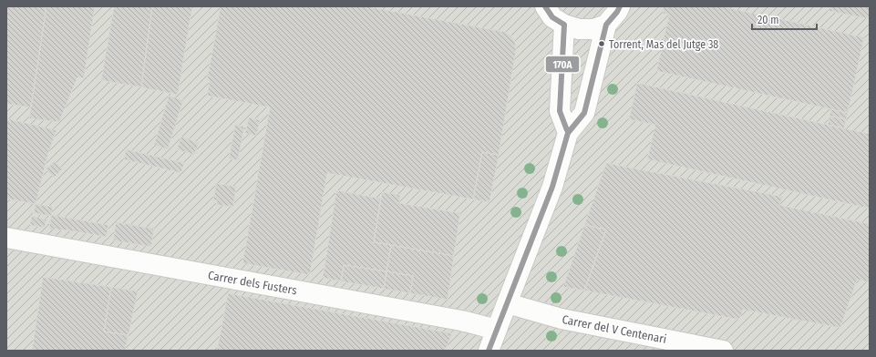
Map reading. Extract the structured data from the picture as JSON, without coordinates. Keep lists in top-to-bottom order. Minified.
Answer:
{"streets":{"street":["Carrer dels Fusters","Carrer del V Centenari"]},"places":["Torrent, Mas del Jutge 38"],"lines":["transit line 170A"],"scale_bar":"20 m"}
